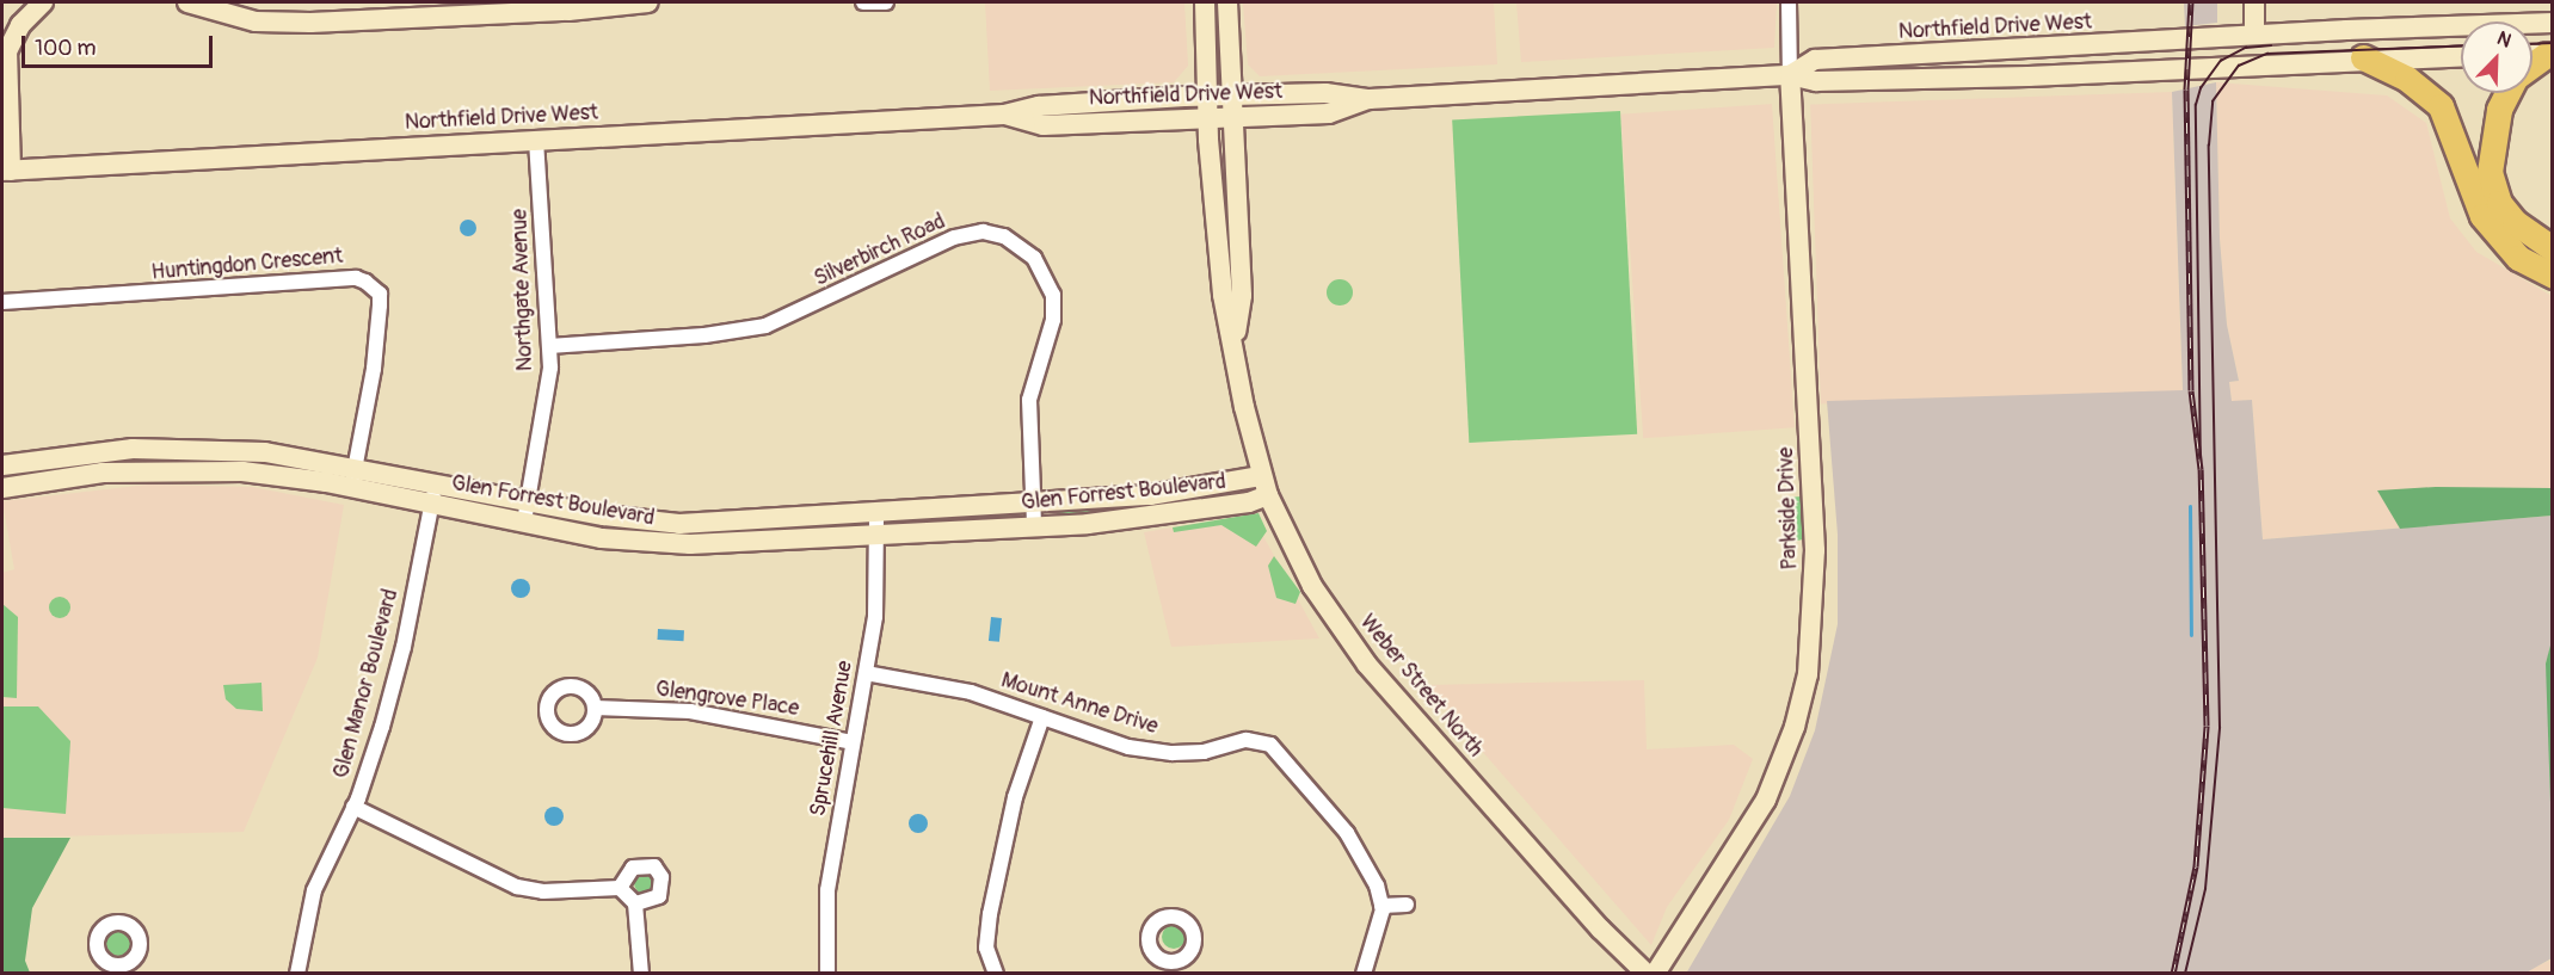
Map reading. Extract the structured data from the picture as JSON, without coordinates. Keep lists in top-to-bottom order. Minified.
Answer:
{"streets":{"main road":["Northfield Drive West","Glen Forrest Boulevard","Parkside Drive","Weber Street North"],"street":["Silverbirch Road","Huntingdon Crescent","Northgate Avenue","Glen Manor Boulevard","Glengrove Place","Mount Anne Drive","Sprucehill Avenue"]},"crossings":[["Northfield Drive West","Northgate Avenue"],["Northfield Drive West","Parkside Drive"],["Northfield Drive West","Weber Street North"],["Silverbirch Road","Northgate Avenue"],["Silverbirch Road","Glen Forrest Boulevard"],["Huntingdon Crescent","Glen Forrest Boulevard"],["Northgate Avenue","Glen Forrest Boulevard"],["Glen Forrest Boulevard","Glen Manor Boulevard"],["Glen Forrest Boulevard","Weber Street North"],["Glen Forrest Boulevard","Sprucehill Avenue"],["Glengrove Place","Sprucehill Avenue"],["Mount Anne Drive","Sprucehill Avenue"]],"scale_bar":"100 m","north":"top right"}
